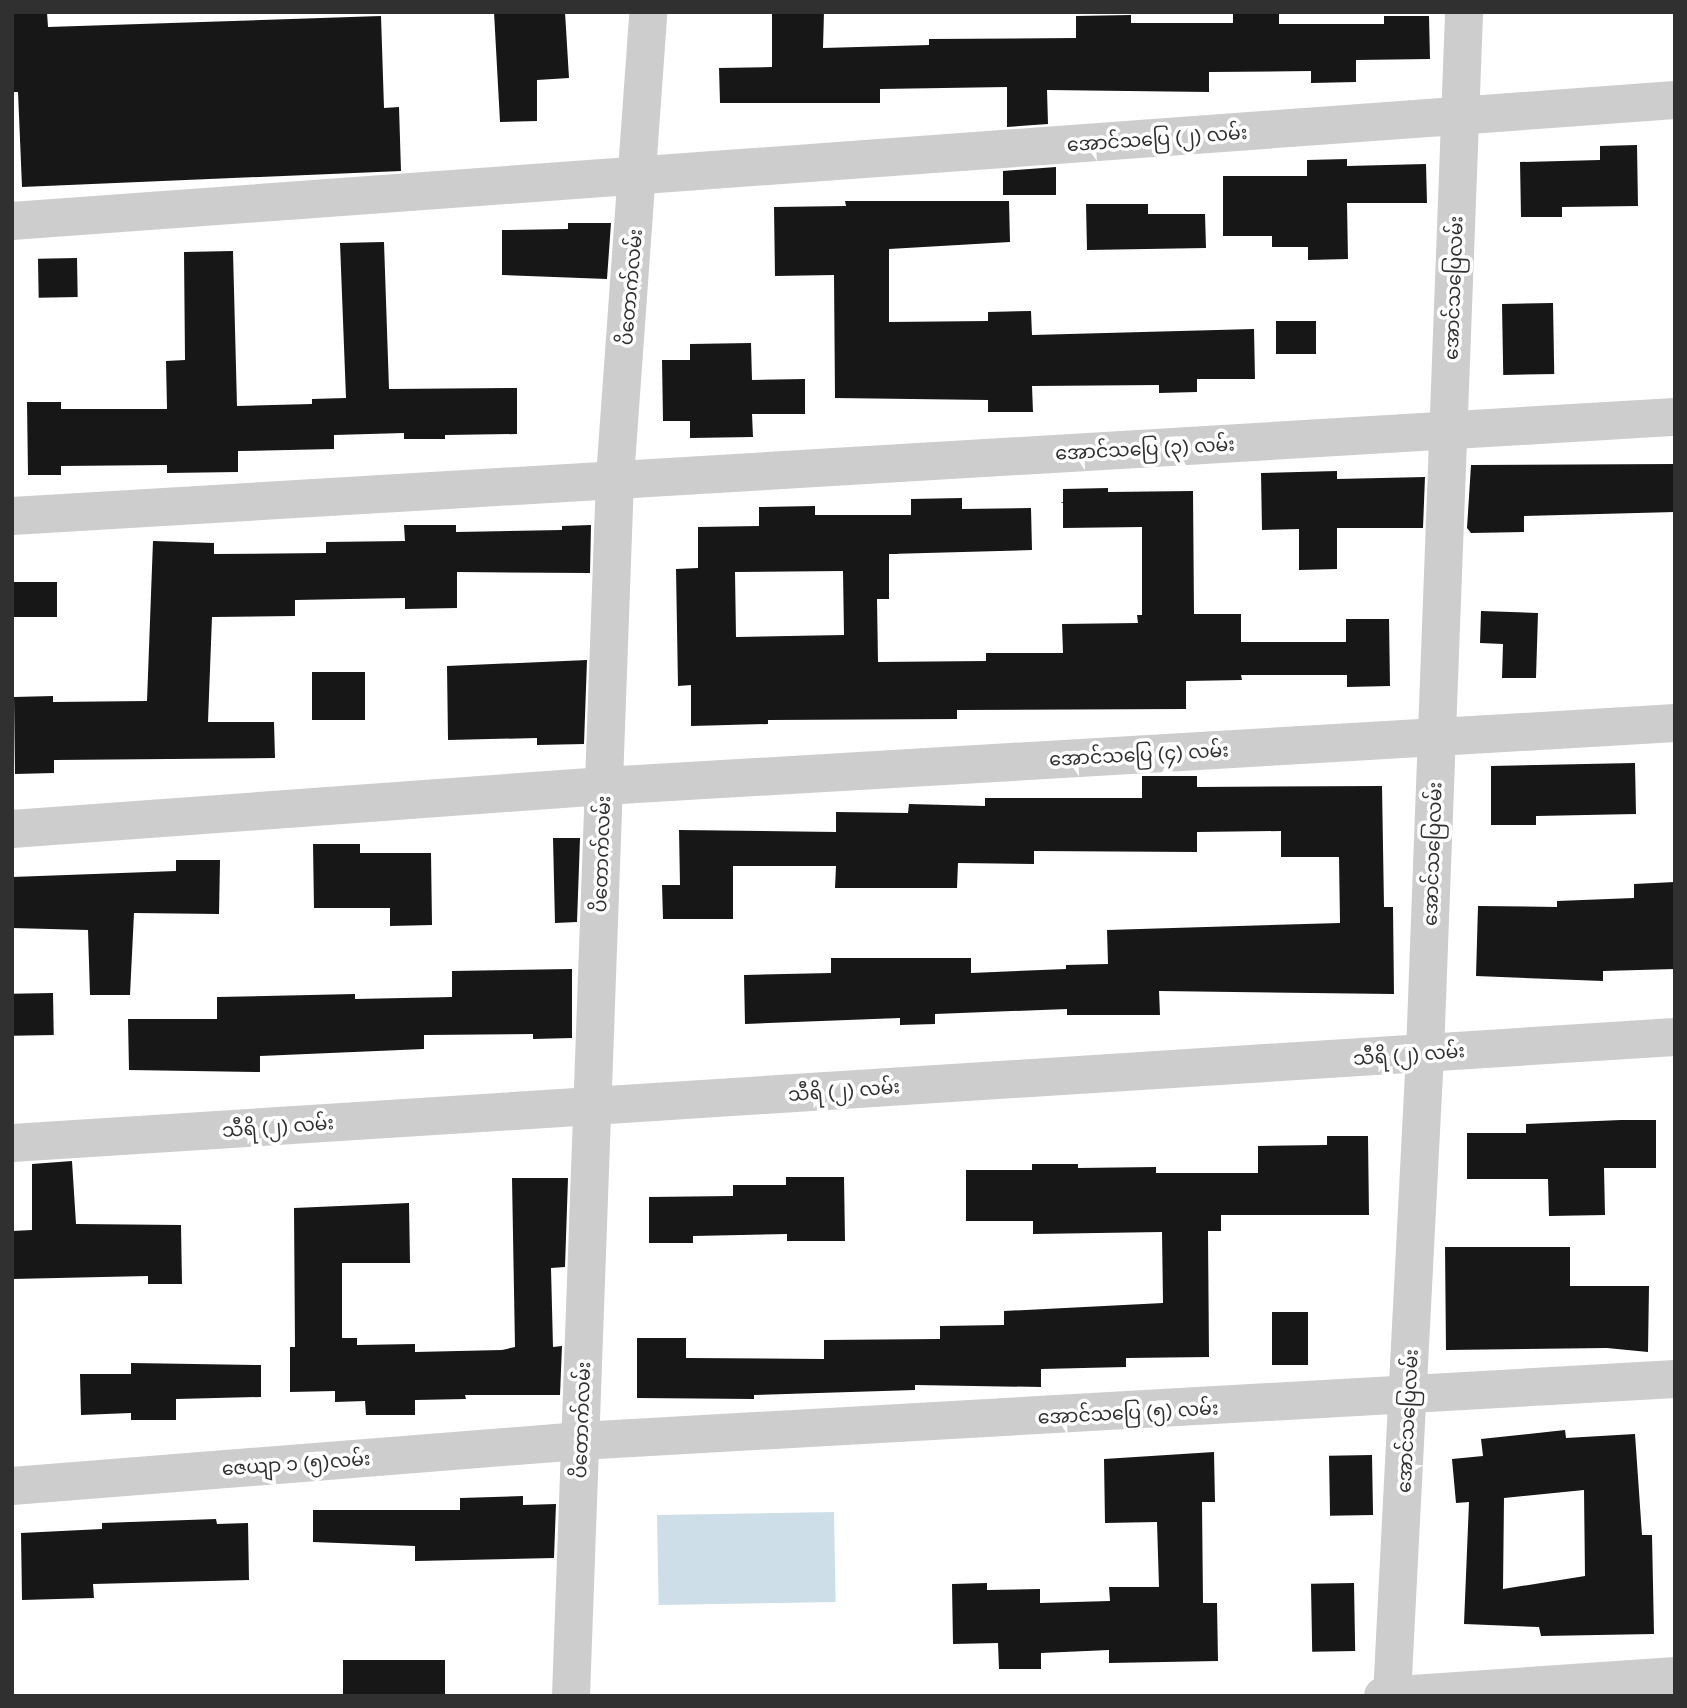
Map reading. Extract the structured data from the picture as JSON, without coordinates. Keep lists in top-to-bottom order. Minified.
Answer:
{"streets":{"street":["အောင်သပြေ (၂) လမ်း","ပိတောက်လမ်း","အောင်သပြေလမ်း","အောင်သပြေ (၃) လမ်း","အောင်သပြေ (၄) လမ်း","သီရိ (၂) လမ်း","အောင်သပြေ (၅) လမ်း","ဇေယျာ ၁ (၅)လမ်း"]},"crossings":[["အောင်သပြေ (၂) လမ်း","ပိတောက်လမ်း"],["အောင်သပြေ (၂) လမ်း","အောင်သပြေလမ်း"],["ပိတောက်လမ်း","အောင်သပြေ (၃) လမ်း"],["ပိတောက်လမ်း","အောင်သပြေ (၄) လမ်း"],["ပိတောက်လမ်း","သီရိ (၂) လမ်း"],["ပိတောက်လမ်း","အောင်သပြေ (၅) လမ်း"],["ပိတောက်လမ်း","ဇေယျာ ၁ (၅)လမ်း"],["အောင်သပြေလမ်း","အောင်သပြေ (၃) လမ်း"],["အောင်သပြေလမ်း","အောင်သပြေ (၄) လမ်း"],["အောင်သပြေလမ်း","သီရိ (၂) လမ်း"],["အောင်သပြေလမ်း","အောင်သပြေ (၅) လမ်း"],["အောင်သပြေ (၅) လမ်း","ဇေယျာ ၁ (၅)လမ်း"]]}
